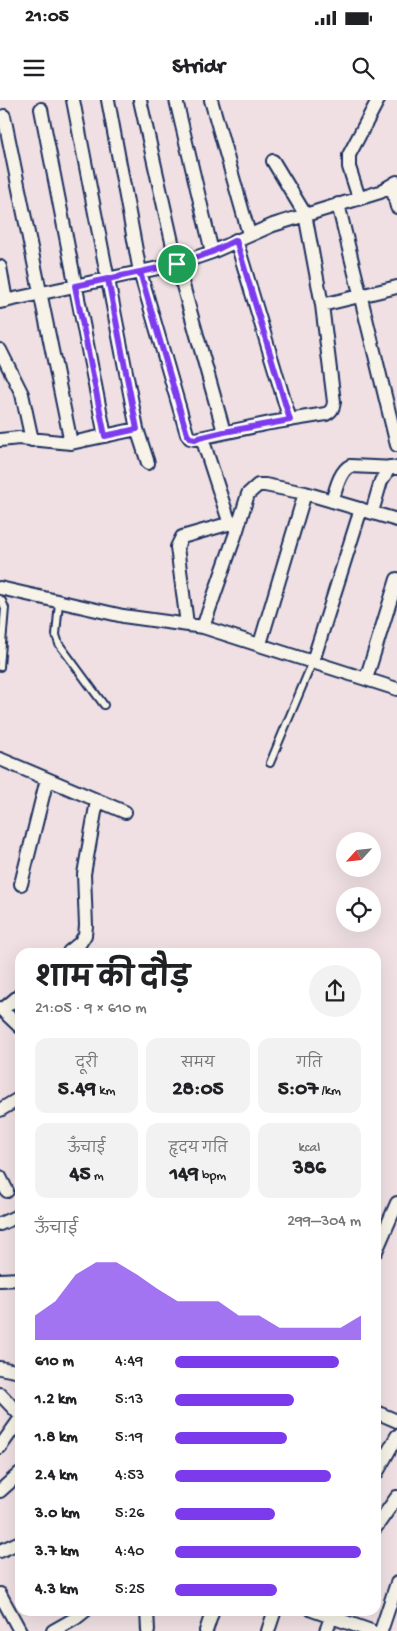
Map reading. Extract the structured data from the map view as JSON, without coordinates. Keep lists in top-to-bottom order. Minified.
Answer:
{"north":"bottom left","page":{"status":"21:05","header":"Stridr","heading":["शाम की दौड़","21:05 · 9 × 610 m"],"stats":[["दूरी","5.49 km"],["समय","28:05"],["गति","5:07 /km"],["ऊँचाई","45 m"],["हृदय गति","149 bpm"],["kcal","386"]],"chart":["ऊँचाई","299–304 m"],"list":[{"name":"610 m","note":"4:49"},{"name":"1.2 km","note":"5:13"},{"name":"1.8 km","note":"5:19"},{"name":"2.4 km","note":"4:53"},{"name":"3.0 km","note":"5:26"},{"name":"3.7 km","note":"4:40"},{"name":"4.3 km","note":"5:25"}]}}
